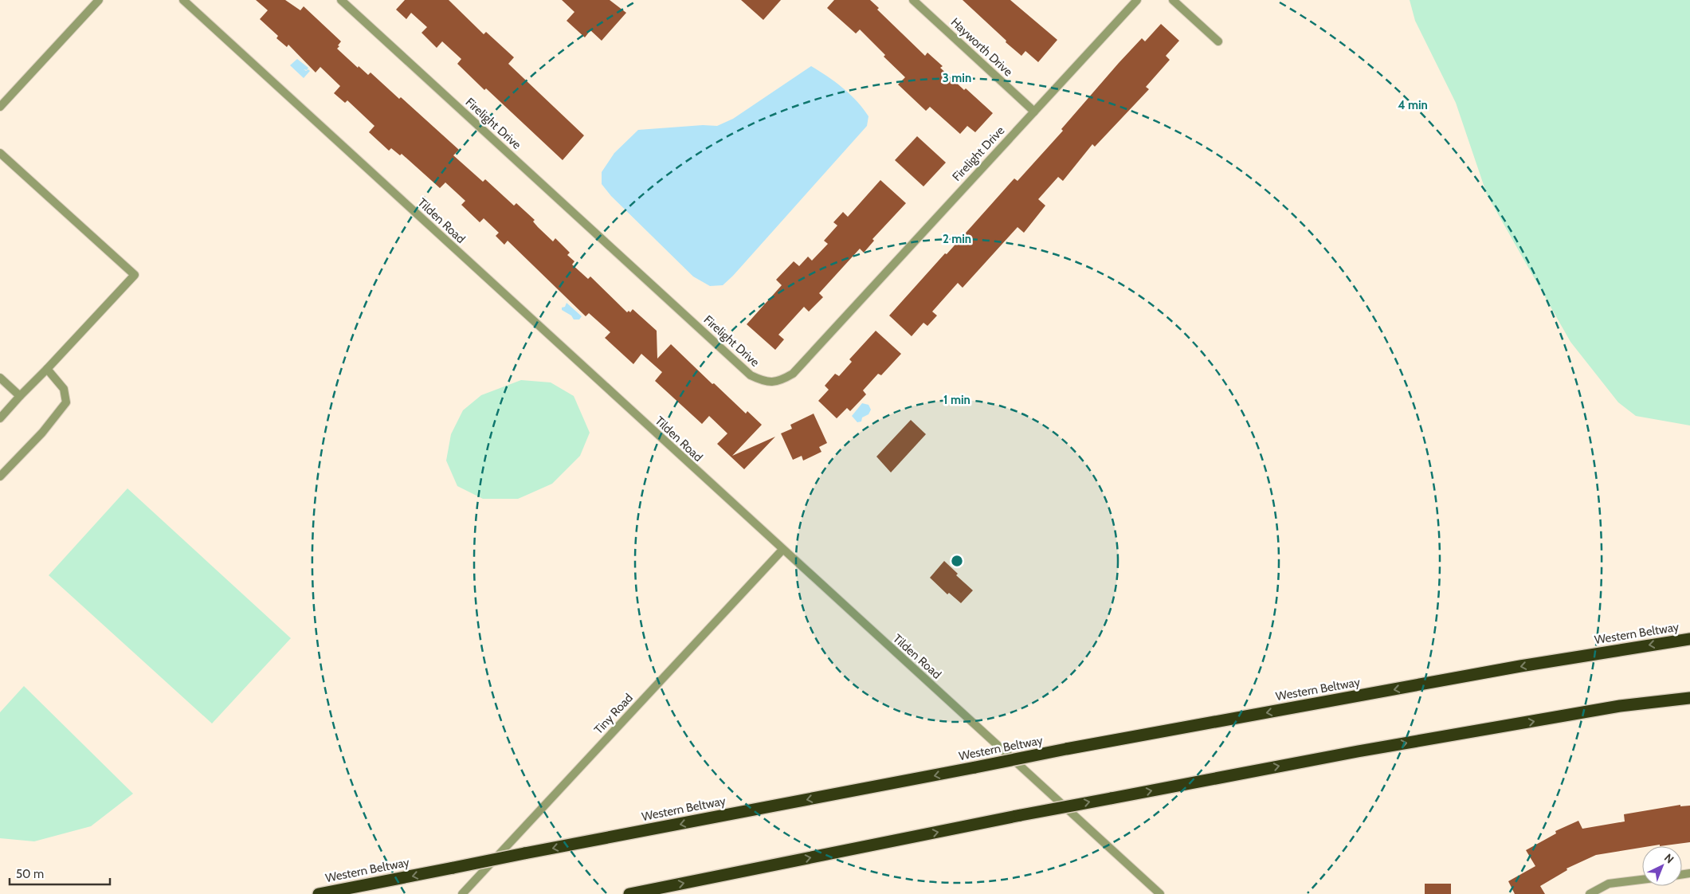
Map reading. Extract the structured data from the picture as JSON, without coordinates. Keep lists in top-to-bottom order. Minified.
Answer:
{"streets":{"highway":["Western Beltway"],"street":["Hayworth Drive","Firelight Drive","Tilden Road","Tiny Road"]},"crossings":[["Hayworth Drive","Firelight Drive"],["Tilden Road","Tiny Road"]],"scale_bar":"50 m","north":"top right","rings":["3 min","4 min","2 min","1 min"]}
